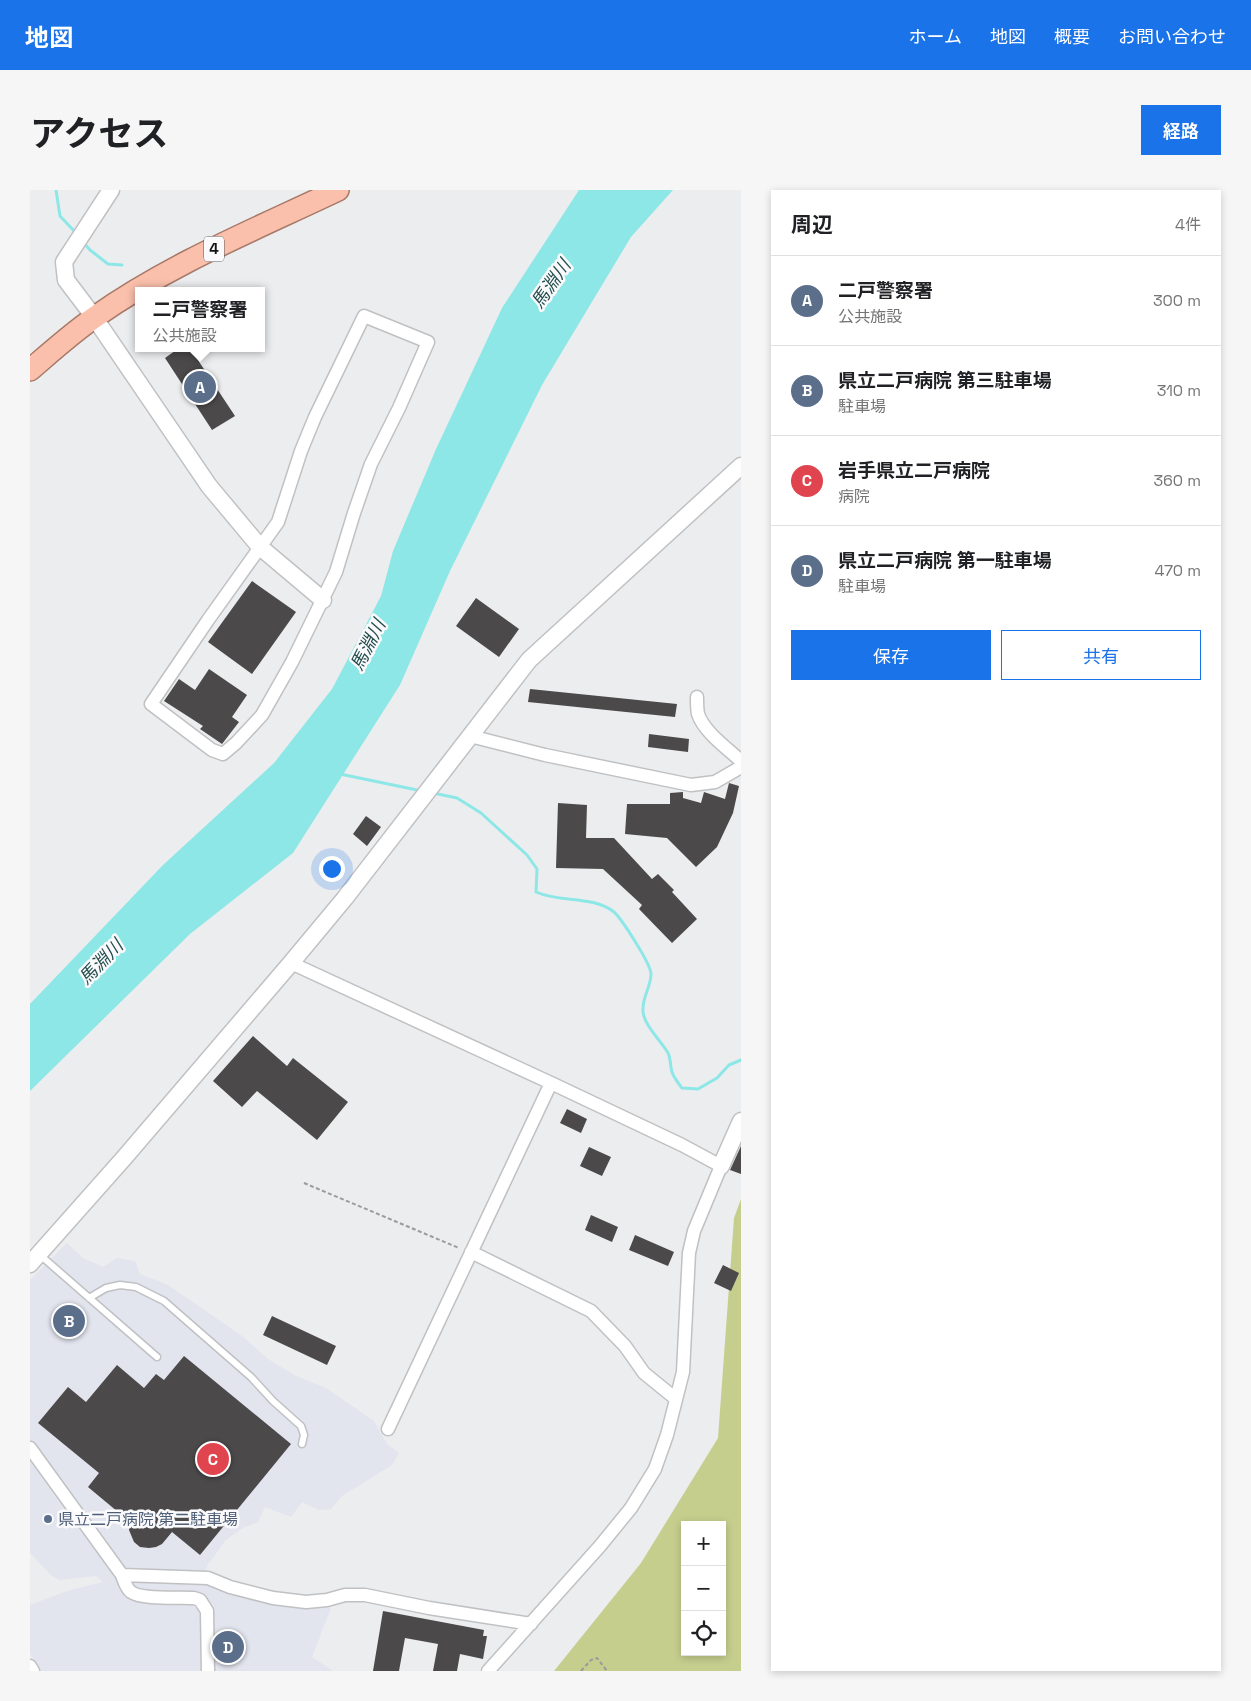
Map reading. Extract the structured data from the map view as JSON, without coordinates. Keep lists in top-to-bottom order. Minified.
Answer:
{"streets":{"highway":["4"]},"water":["馬淵川"],"places":["県立二戸病院 第二駐車場"],"page":{"header":"地図","nav":["ホーム","地図","概要","お問い合わせ"],"title":"アクセス","buttons":["経路",["保存","共有"]],"heading":["周辺","4件"],"list":[{"mark":"A","name":"二戸警察署","note":"公共施設","value":"300 m"},{"mark":"B","name":"県立二戸病院 第三駐車場","note":"駐車場","value":"310 m"},{"mark":"C","name":"岩手県立二戸病院","note":"病院","value":"360 m"},{"mark":"D","name":"県立二戸病院 第一駐車場","note":"駐車場","value":"470 m"}],"popup":["二戸警察署","公共施設"],"pins":["A","B","C","D"],"map_buttons":["+","−"]}}
